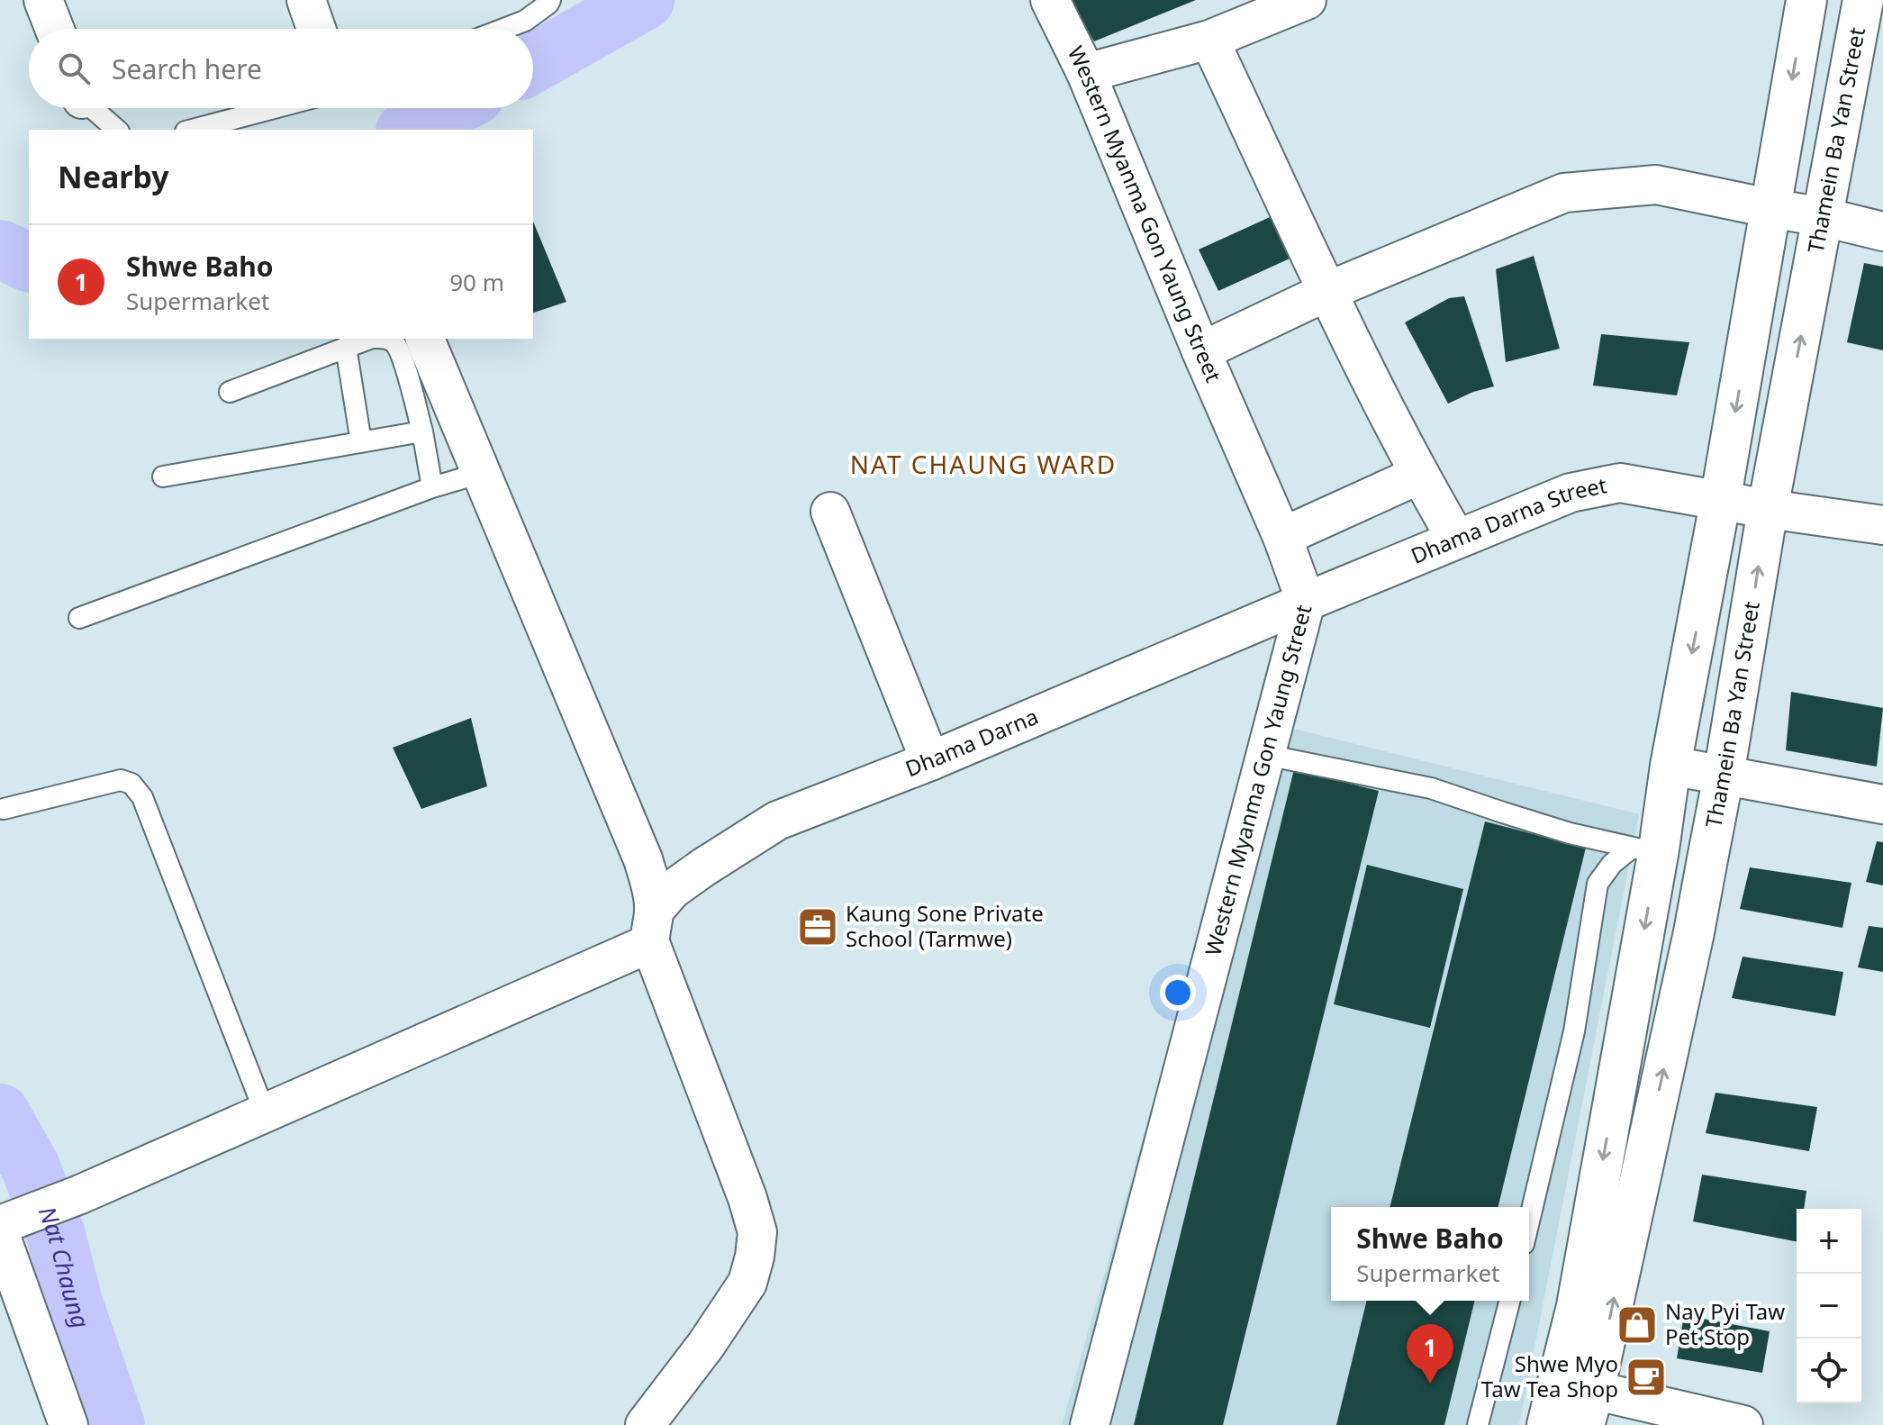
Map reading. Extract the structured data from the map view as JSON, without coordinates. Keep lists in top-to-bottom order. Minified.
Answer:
{"streets":{"main road":["Thamein Ba Yan Street"],"street":["Western Myanma Gon Yaung Street","Dhama Darna Street","Dhama Darna"]},"crossings":[["Thamein Ba Yan Street","Dhama Darna Street"],["Western Myanma Gon Yaung Street","Dhama Darna Street"],["Western Myanma Gon Yaung Street","Dhama Darna"],["Dhama Darna Street","Dhama Darna"]],"districts":["NAT CHAUNG WARD"],"water":["Nat Chaung"],"places":{"office":["Kaung Sone Private School (Tarmwe)"],"shop":["Nay Pyi Taw Pet Stop"],"cafe":["Shwe Myo Taw Tea Shop"]},"page":{"search":"Search here","heading":"Nearby","list":[{"mark":"1","name":"Shwe Baho","note":"Supermarket","value":"90 m"}],"popup":["Shwe Baho","Supermarket"],"map_buttons":["+","−"],"pins":"1"}}
